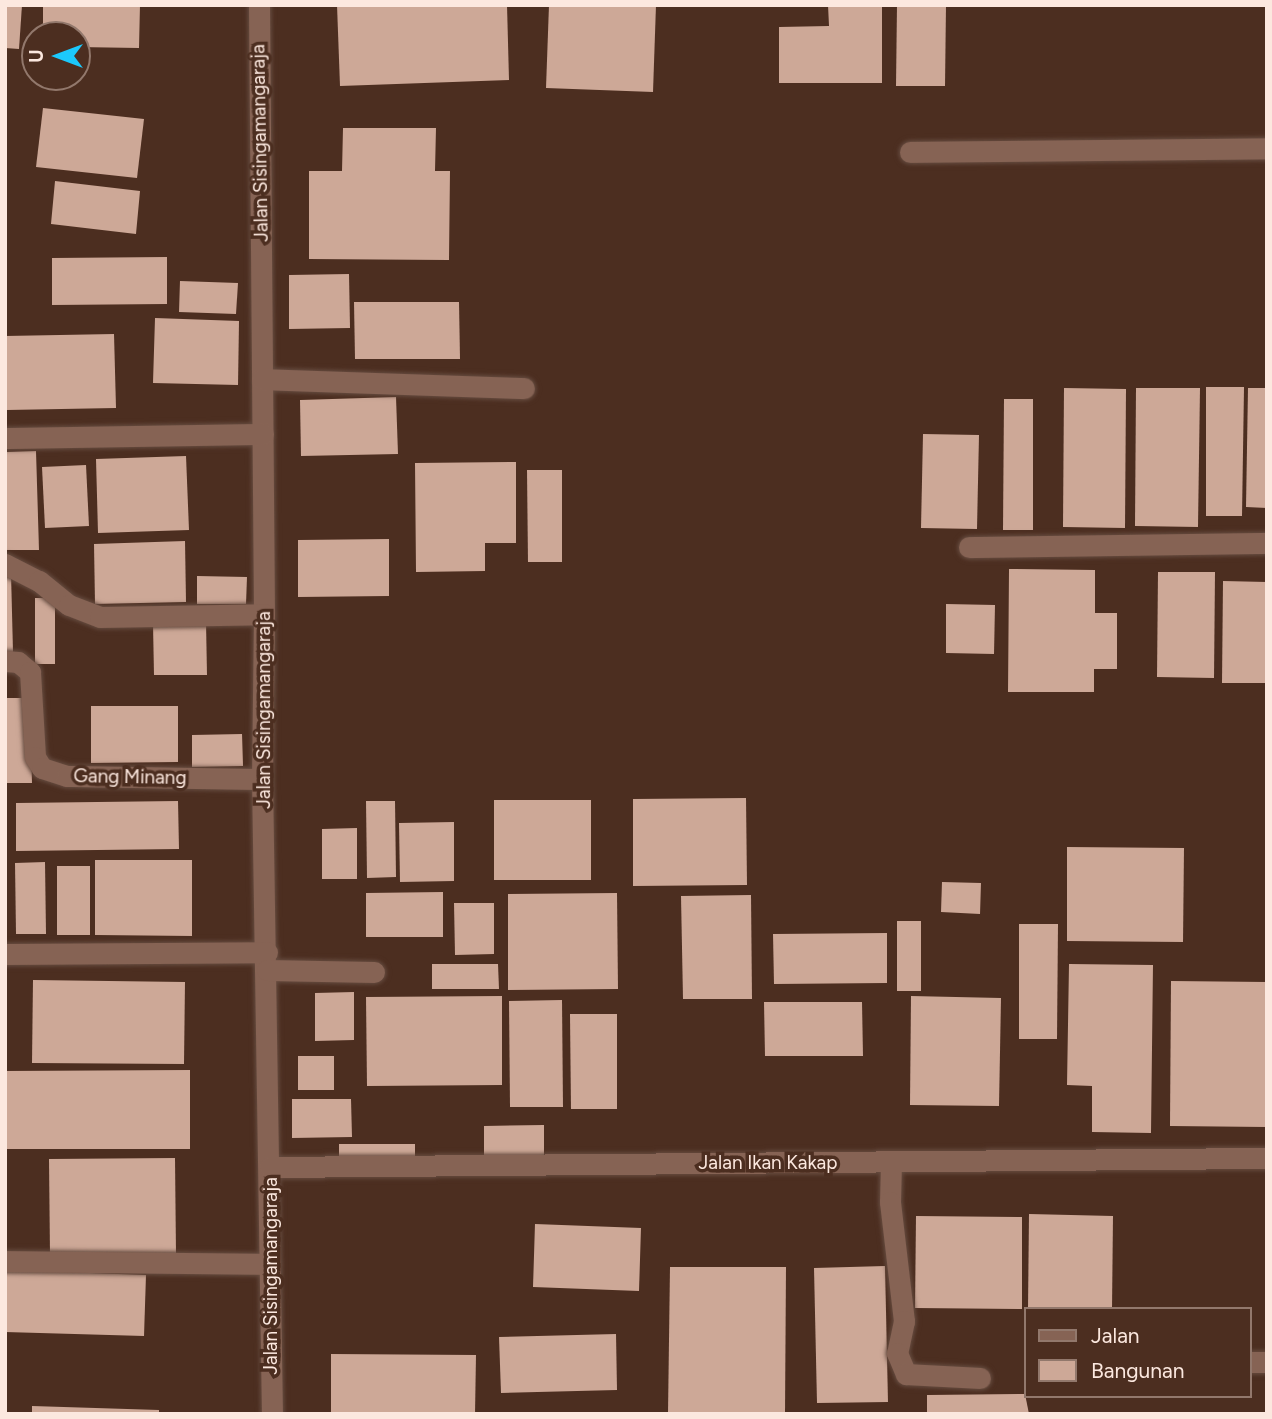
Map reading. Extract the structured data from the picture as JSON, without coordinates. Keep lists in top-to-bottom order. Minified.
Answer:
{"streets":{"street":["Jalan Sisingamangaraja","Gang Minang","Jalan Ikan Kakap"]},"crossings":[["Jalan Sisingamangaraja","Gang Minang"],["Jalan Sisingamangaraja","Jalan Ikan Kakap"]],"legend":["Jalan","Bangunan"],"north":"left"}
